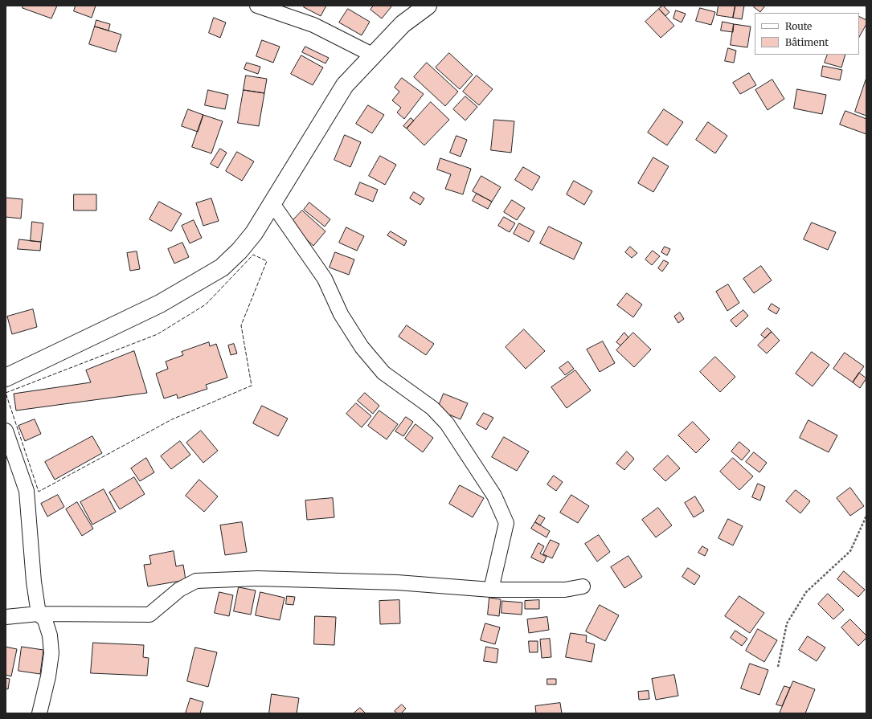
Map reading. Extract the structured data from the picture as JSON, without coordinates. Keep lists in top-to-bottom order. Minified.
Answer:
{"legend":["Route","Bâtiment"]}
